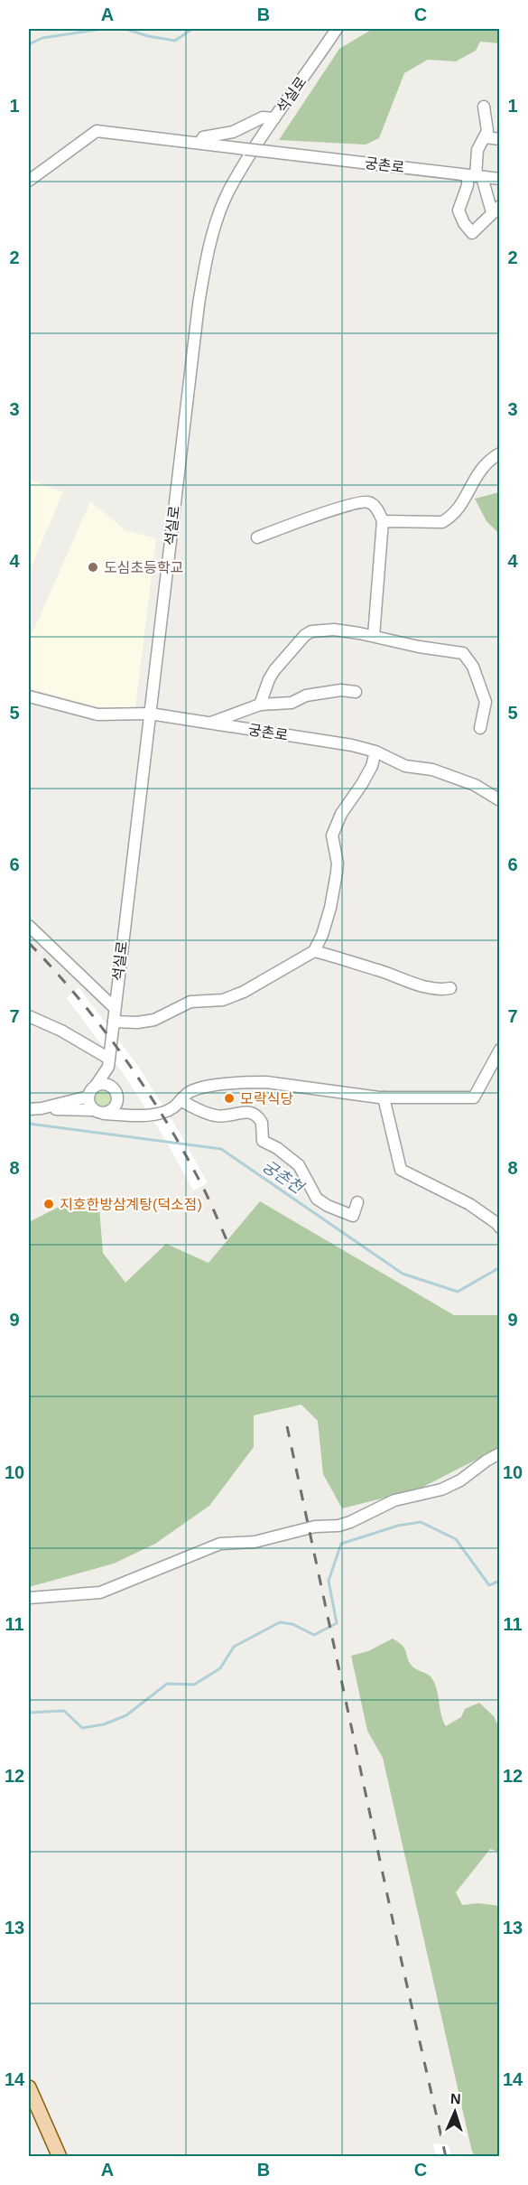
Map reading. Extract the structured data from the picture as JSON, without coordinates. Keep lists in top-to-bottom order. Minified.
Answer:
{"streets":{"street":["석실로","궁촌로"]},"crossings":[["석실로","궁촌로"]],"water":["궁촌천"],"places":["도심초등학교","모락식당","지호한방삼계탕(덕소점)"],"north":"top","grid":{"columns":["A","B","C"],"rows":["1","2","3","4","5","6","7","8","9","10","11","12","13","14"]}}
